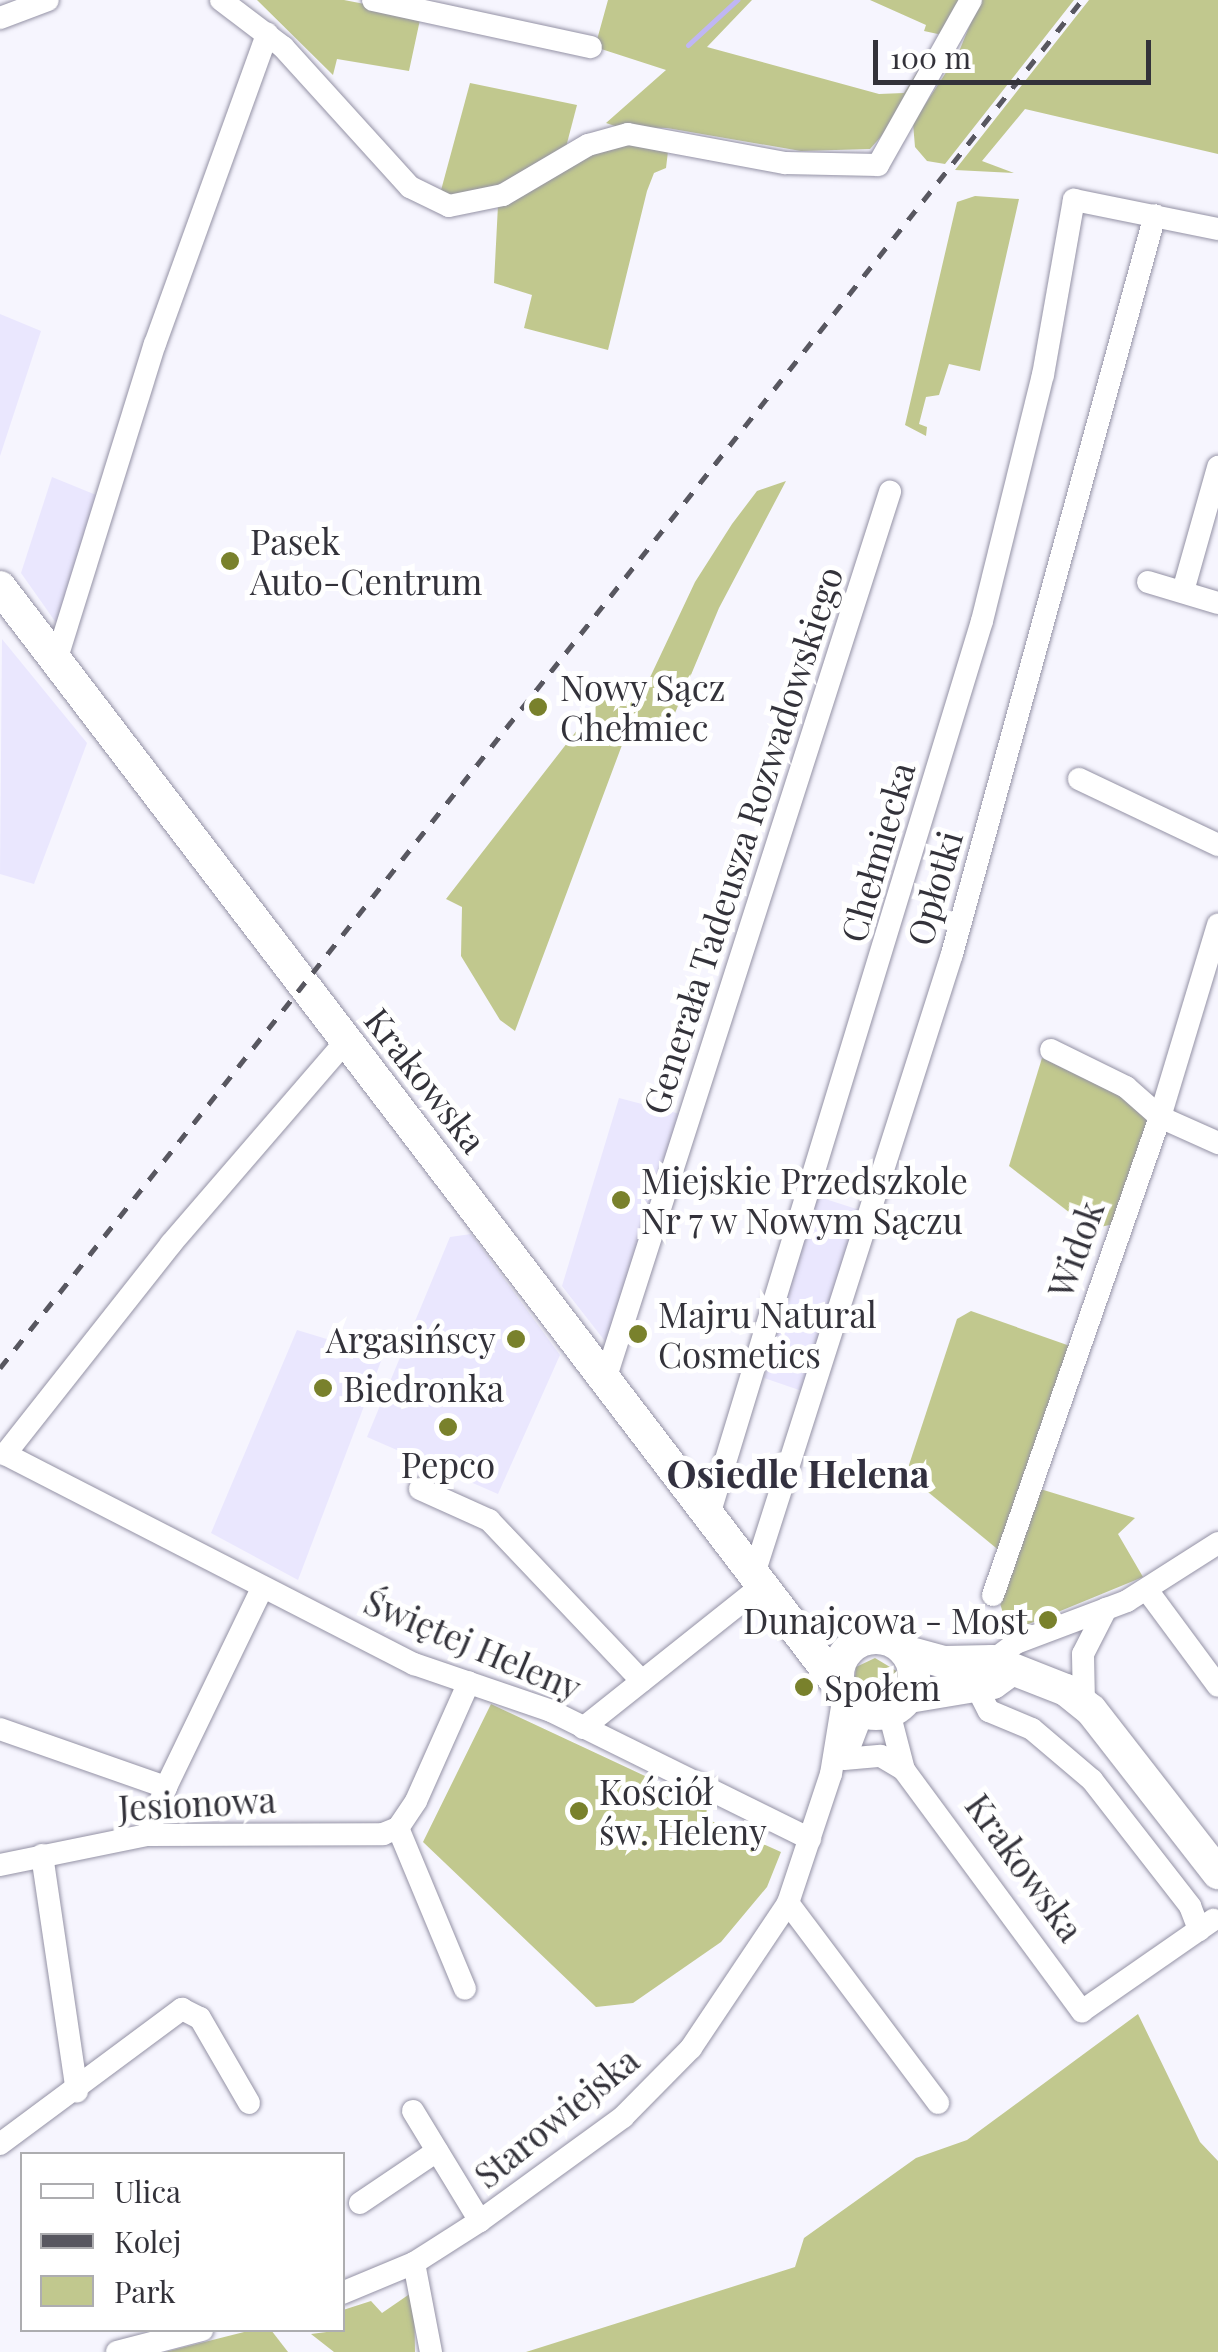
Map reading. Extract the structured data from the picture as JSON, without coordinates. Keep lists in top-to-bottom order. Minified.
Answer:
{"streets":{"main road":["Krakowska"],"street":["Generała Tadeusza Rozwadowskiego","Chełmiecka","Opłotki","Widok","Świętej Heleny","Jesionowa","Starowiejska"]},"crossings":[["Generała Tadeusza Rozwadowskiego","Krakowska"],["Chełmiecka","Opłotki"],["Chełmiecka","Krakowska"],["Opłotki","Krakowska"],["Krakowska","Świętej Heleny"],["Krakowska","Starowiejska"],["Świętej Heleny","Starowiejska"]],"districts":["Osiedle Helena"],"places":["Pasek Auto-Centrum","Nowy Sącz Chełmiec","Miejskie Przedszkole Nr 7 w Nowym Sączu","Majru Natural Cosmetics","Argasińscy","Biedronka","Pepco","Dunajcowa - Most","Społem","Kościół św. Heleny"],"legend":["Ulica","Kolej","Park"],"scale_bar":"100 m"}
